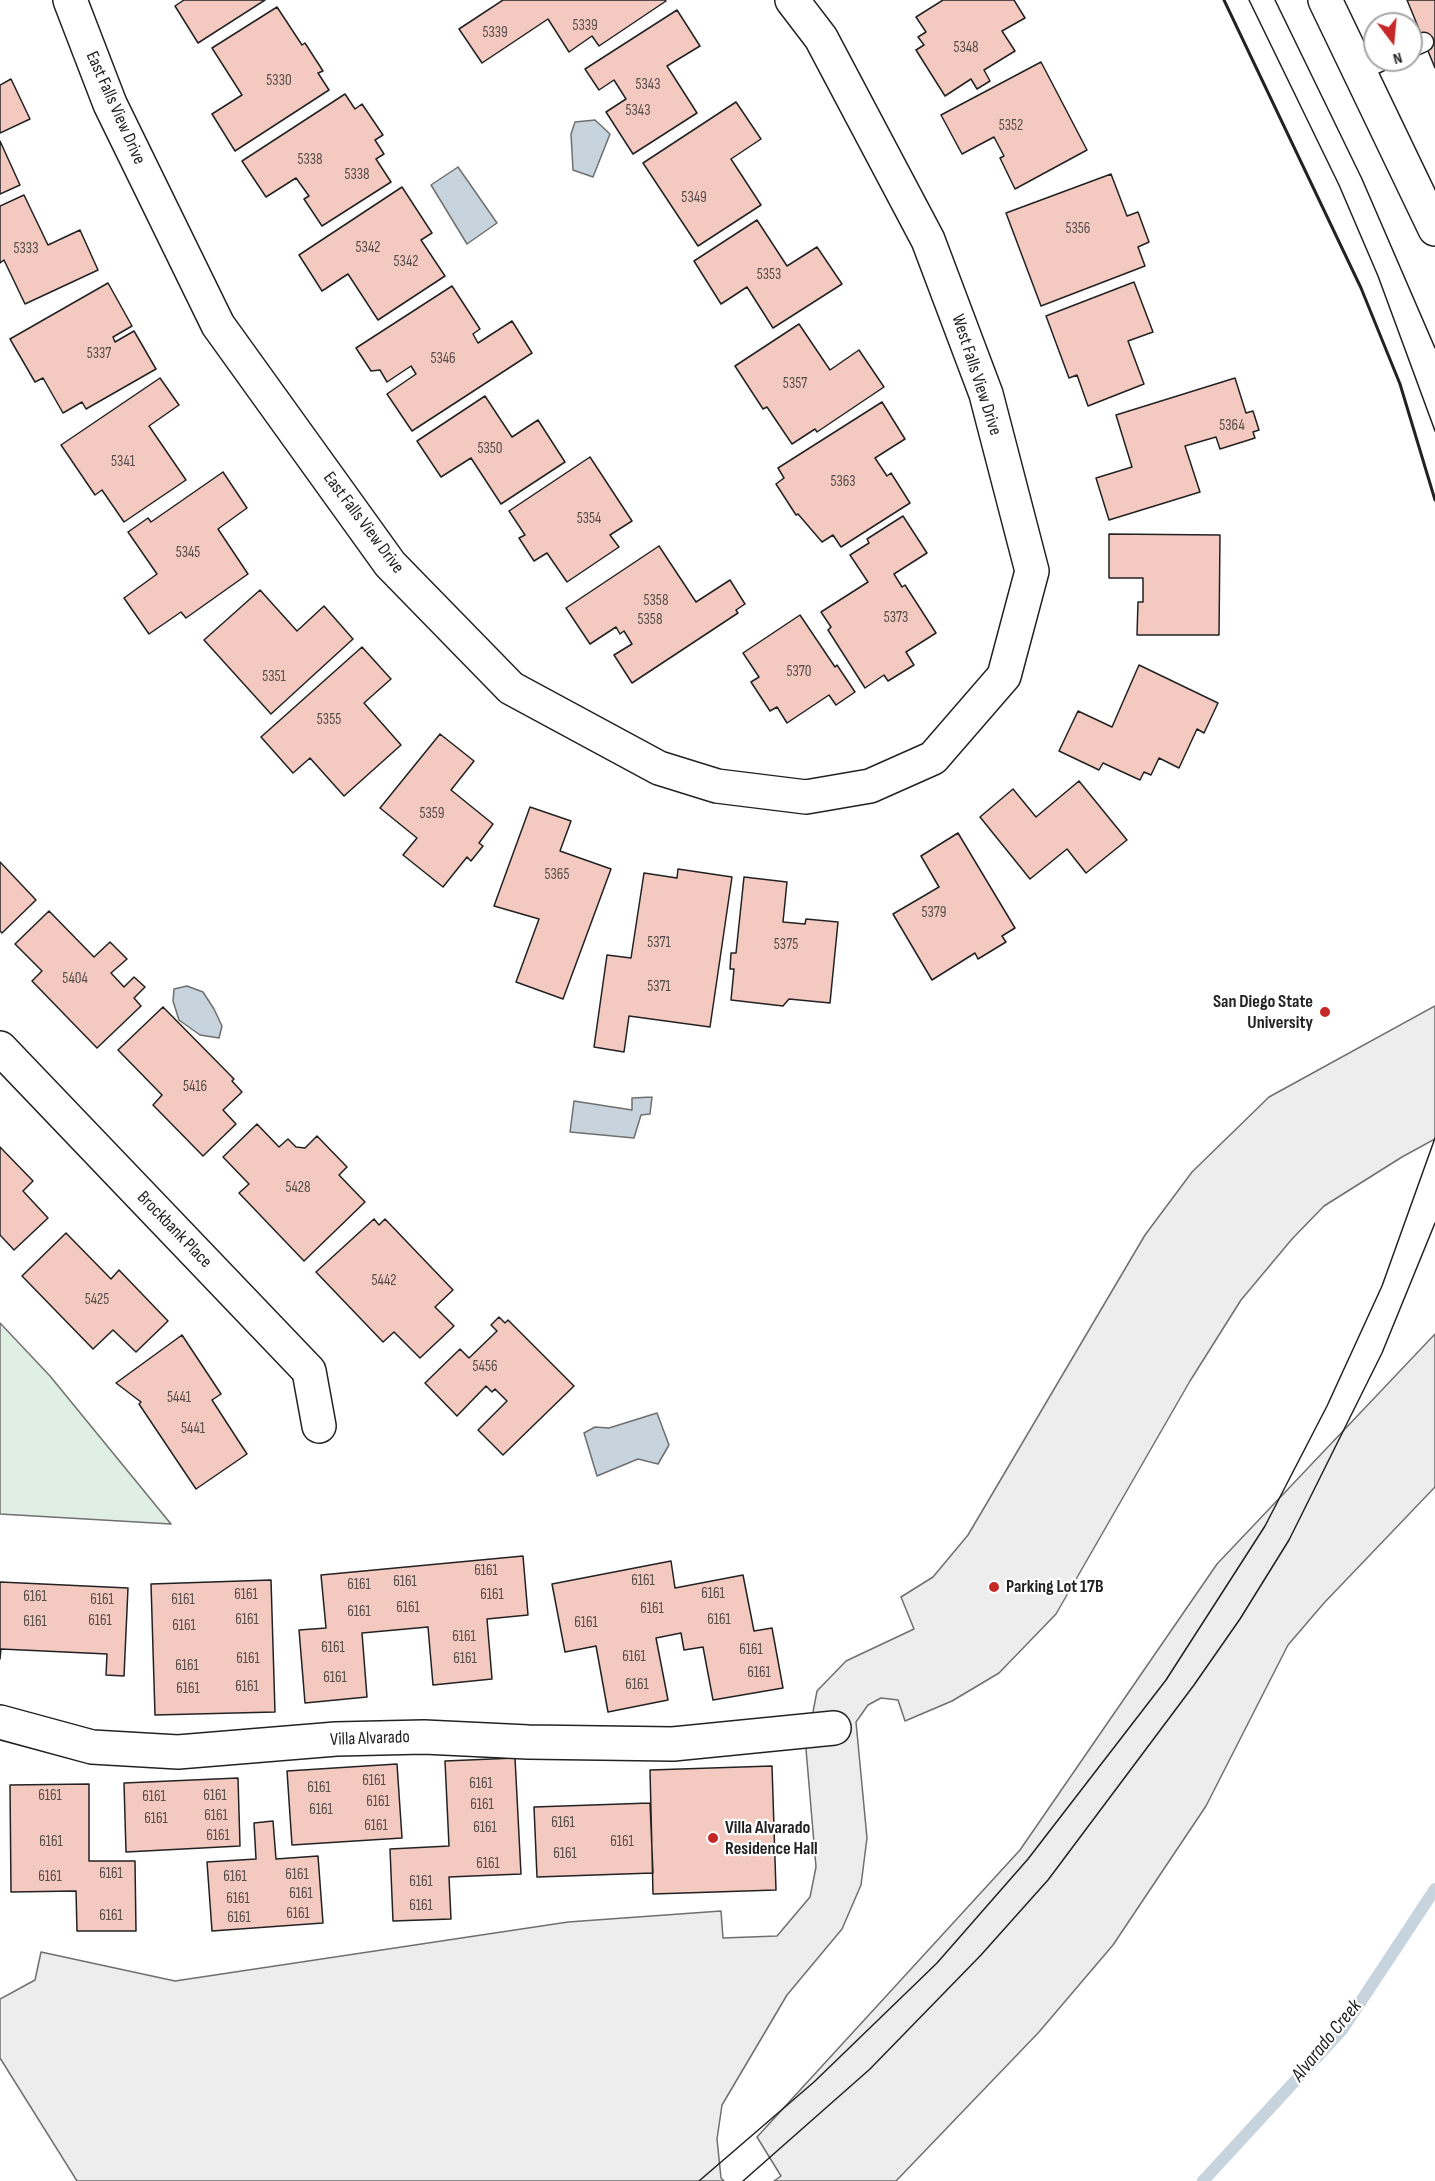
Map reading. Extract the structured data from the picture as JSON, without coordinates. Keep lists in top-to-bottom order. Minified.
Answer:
{"streets":{"street":["East Falls View Drive","West Falls View Drive","Brockbank Place","Villa Alvarado"]},"crossings":[["East Falls View Drive","West Falls View Drive"]],"water":["Alvarado Creek"],"places":["San Diego State University","Parking Lot 17B","Villa Alvarado Residence Hall"],"house_numbers":["5339","5339","5348","5330","5343","5343","5352","5338","5338","5349","5356","5342","5333","5342","5353","5337","5346","5357","5364","5350","5341","5363","5354","5345","5358","5373","5358","5370","5351","5355","5359","5365","5379","5371","5375","5404","5371","5416","5428","5442","5425","5456","5441","5441","6161","6161","6161","6161","6161","6161","6161","6161","6161","6161","6161","6161","6161","6161","6161","6161","6161","6161","6161","6161","6161","6161","6161","6161","6161","6161","6161","6161","6161","6161","6161","6161","6161","6161","6161","6161","6161","6161","6161","6161","6161","6161","6161","6161","6161","6161","6161","6161","6161","6161","6161","6161","6161","6161","6161","6161","6161","6161","6161","6161","6161"],"north":"bottom"}
